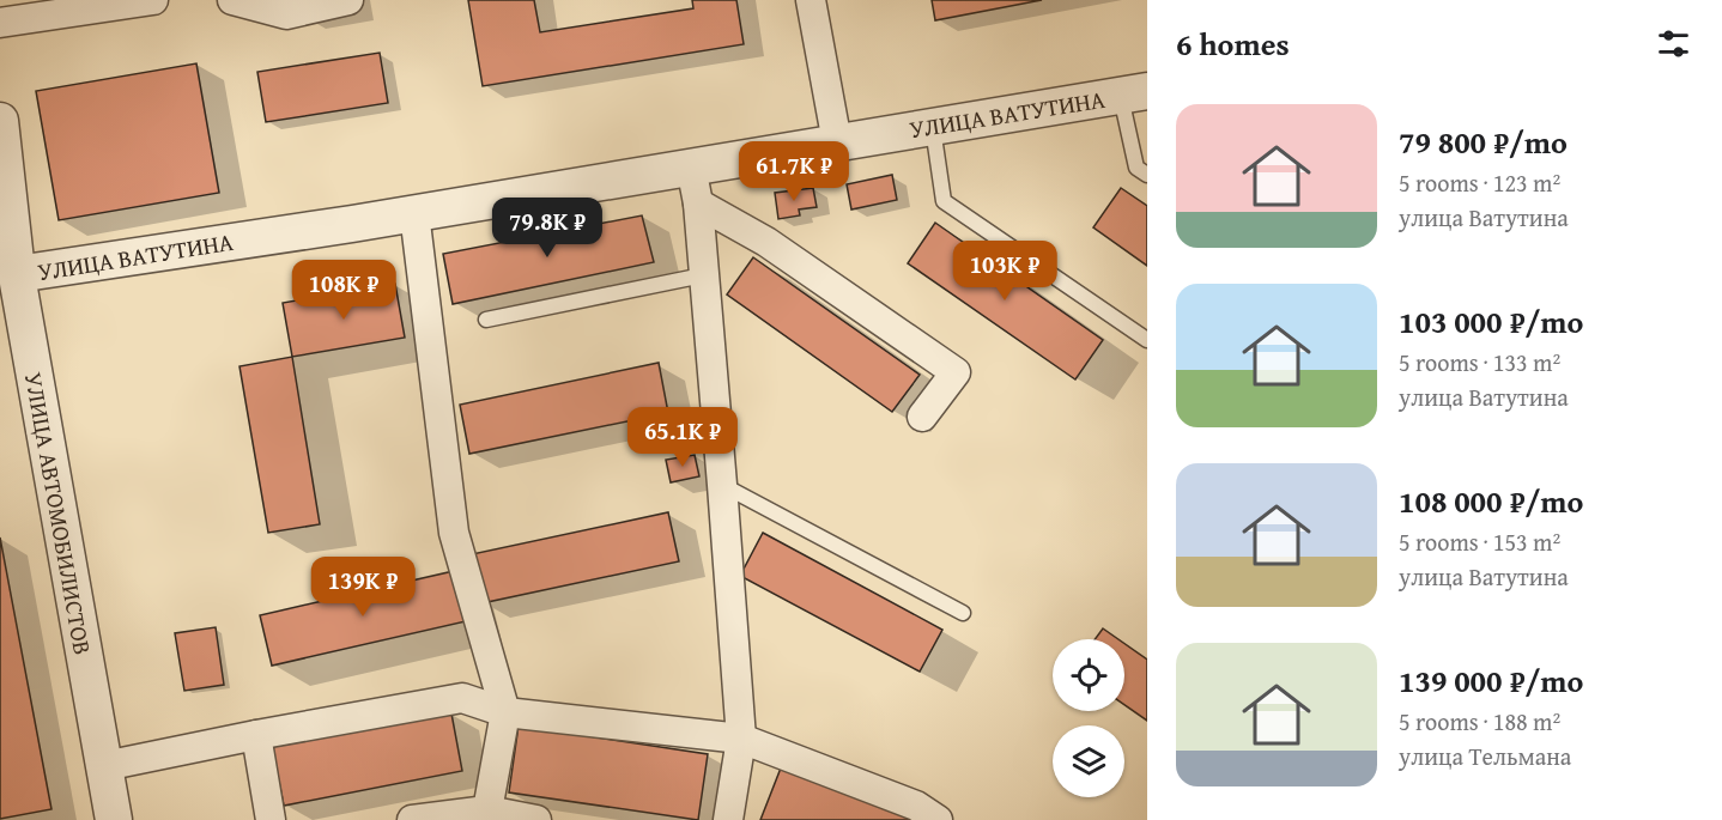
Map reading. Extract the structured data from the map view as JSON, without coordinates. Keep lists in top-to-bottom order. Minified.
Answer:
{"streets":{"street":["УЛИЦА ВАТУТИНА","УЛИЦА АВТОМОБИЛИСТОВ"]},"crossings":[["УЛИЦА ВАТУТИНА","УЛИЦА АВТОМОБИЛИСТОВ"]],"page":{"heading":"6 homes","list":[{"name":"79 800 ₽/mo","note":"5 rooms · 123 m² · улица Ватутина"},{"name":"103 000 ₽/mo","note":"5 rooms · 133 m² · улица Ватутина"},{"name":"108 000 ₽/mo","note":"5 rooms · 153 m² · улица Ватутина"},{"name":"139 000 ₽/mo","note":"5 rooms · 188 m² · улица Тельмана"}],"price":["61.7K ₽","79.8K ₽","103K ₽","108K ₽","65.1K ₽","139K ₽"]}}
